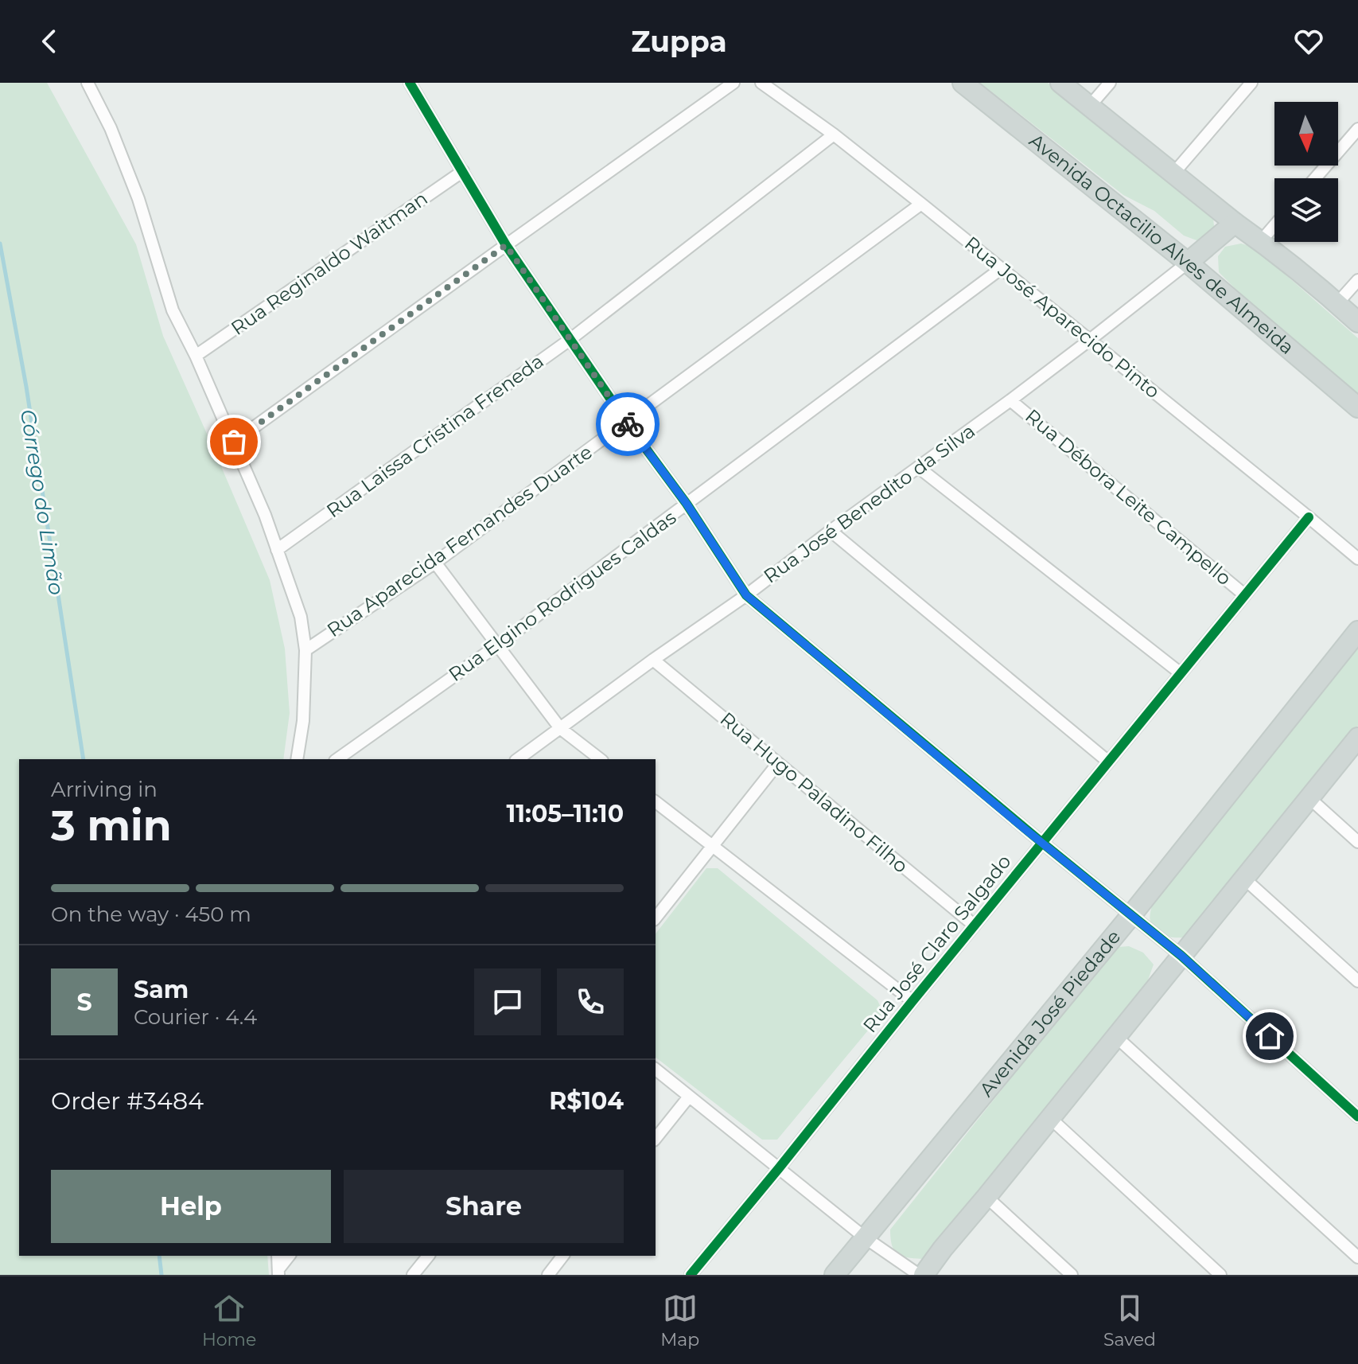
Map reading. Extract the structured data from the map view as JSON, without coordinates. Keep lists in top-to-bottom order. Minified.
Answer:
{"streets":{"main road":["Avenida Octacilio Alves de Almeida","Avenida José Piedade"],"street":["Rua Reginaldo Waitman","Rua José Aparecido Pinto","Rua Laissa Cristina Freneda","Rua Débora Leite Campello","Rua José Benedito da Silva","Rua Aparecida Fernandes Duarte","Rua Elgino Rodrigues Caldas","Rua Hugo Paladino Filho","Rua José Claro Salgado"]},"crossings":[["Avenida Octacilio Alves de Almeida","Rua José Benedito da Silva"],["Rua José Aparecido Pinto","Rua Laissa Cristina Freneda"],["Rua José Aparecido Pinto","Rua José Benedito da Silva"],["Rua José Aparecido Pinto","Rua Aparecida Fernandes Duarte"],["Rua José Aparecido Pinto","Rua Elgino Rodrigues Caldas"],["Rua José Aparecido Pinto","Rua José Claro Salgado"],["Rua Débora Leite Campello","Rua José Benedito da Silva"],["Rua Débora Leite Campello","Rua José Claro Salgado"],["Rua José Benedito da Silva","Rua Hugo Paladino Filho"],["Rua Hugo Paladino Filho","Rua José Claro Salgado"]],"water":["Córrego do Limão"],"north":"bottom","page":{"header":"Zuppa","heading":["3 min","Arriving in","11:05–11:10"],"panel":["Sam","Courier · 4.4","Order #3484","R$104"],"bar":"On the way · 450 m","round":"S","buttons":["Help","Share"],"tabs":["Home","Map","Saved"]}}
